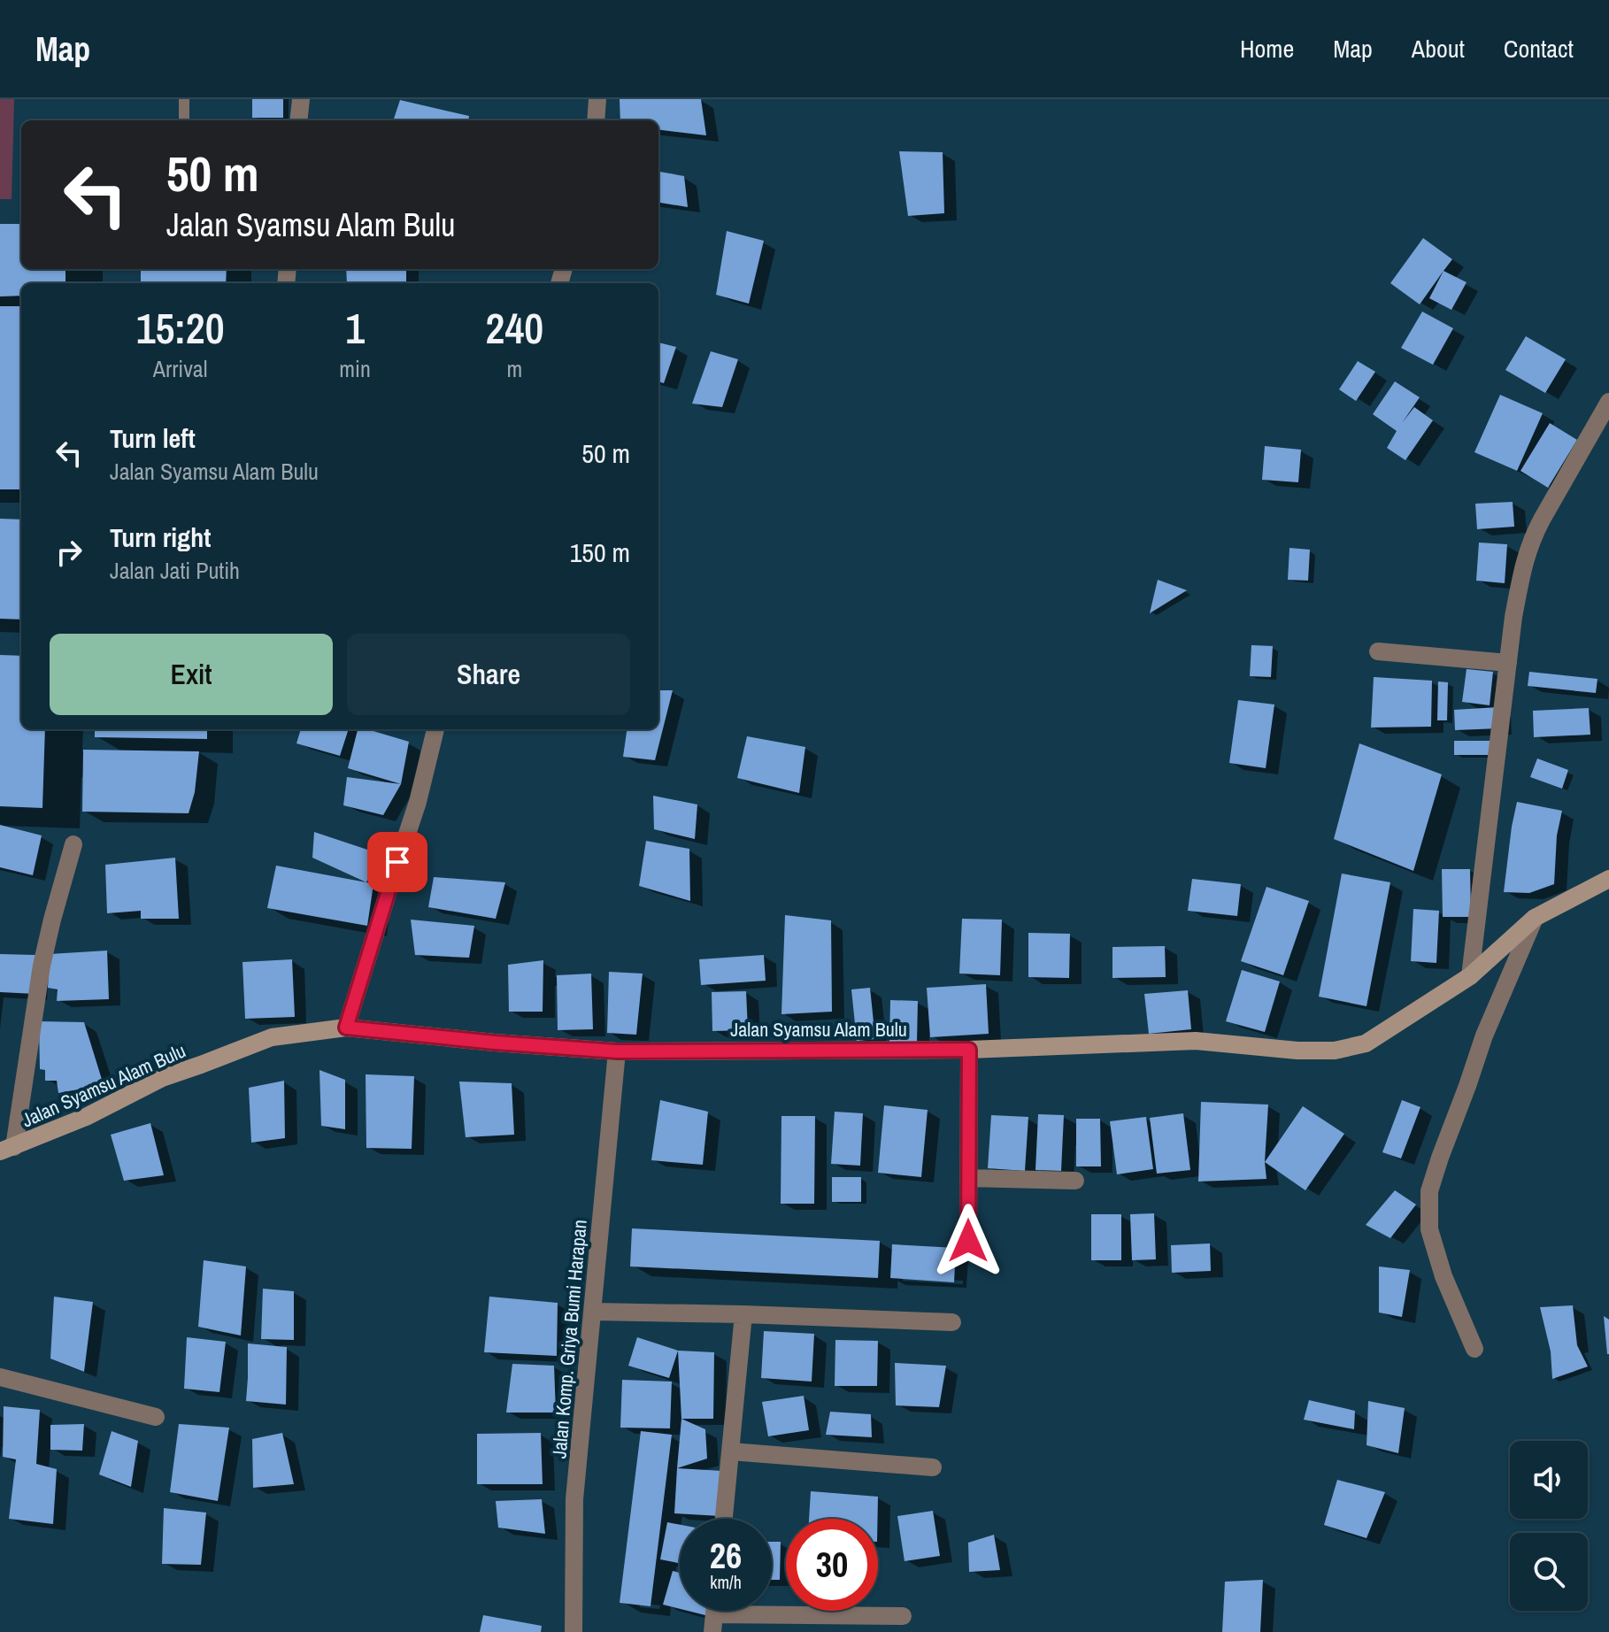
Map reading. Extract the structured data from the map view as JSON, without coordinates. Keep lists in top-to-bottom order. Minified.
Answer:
{"streets":{"street":["Jalan Syamsu Alam Bulu","Jalan Komp. Griya Bumi Harapan"]},"crossings":[["Jalan Syamsu Alam Bulu","Jalan Komp. Griya Bumi Harapan"]],"page":{"header":"Map","nav":["Home","Map","About","Contact"],"turn":["50 m","Jalan Syamsu Alam Bulu"],"eta":["15:20","Arrival","1","min","240","m"],"list":[{"name":"Turn left","note":"Jalan Syamsu Alam Bulu","value":"50 m"},{"name":"Turn right","note":"Jalan Jati Putih","value":"150 m"}],"buttons":["Exit","Share"],"speed":"26 km/h","limit":"30"}}
